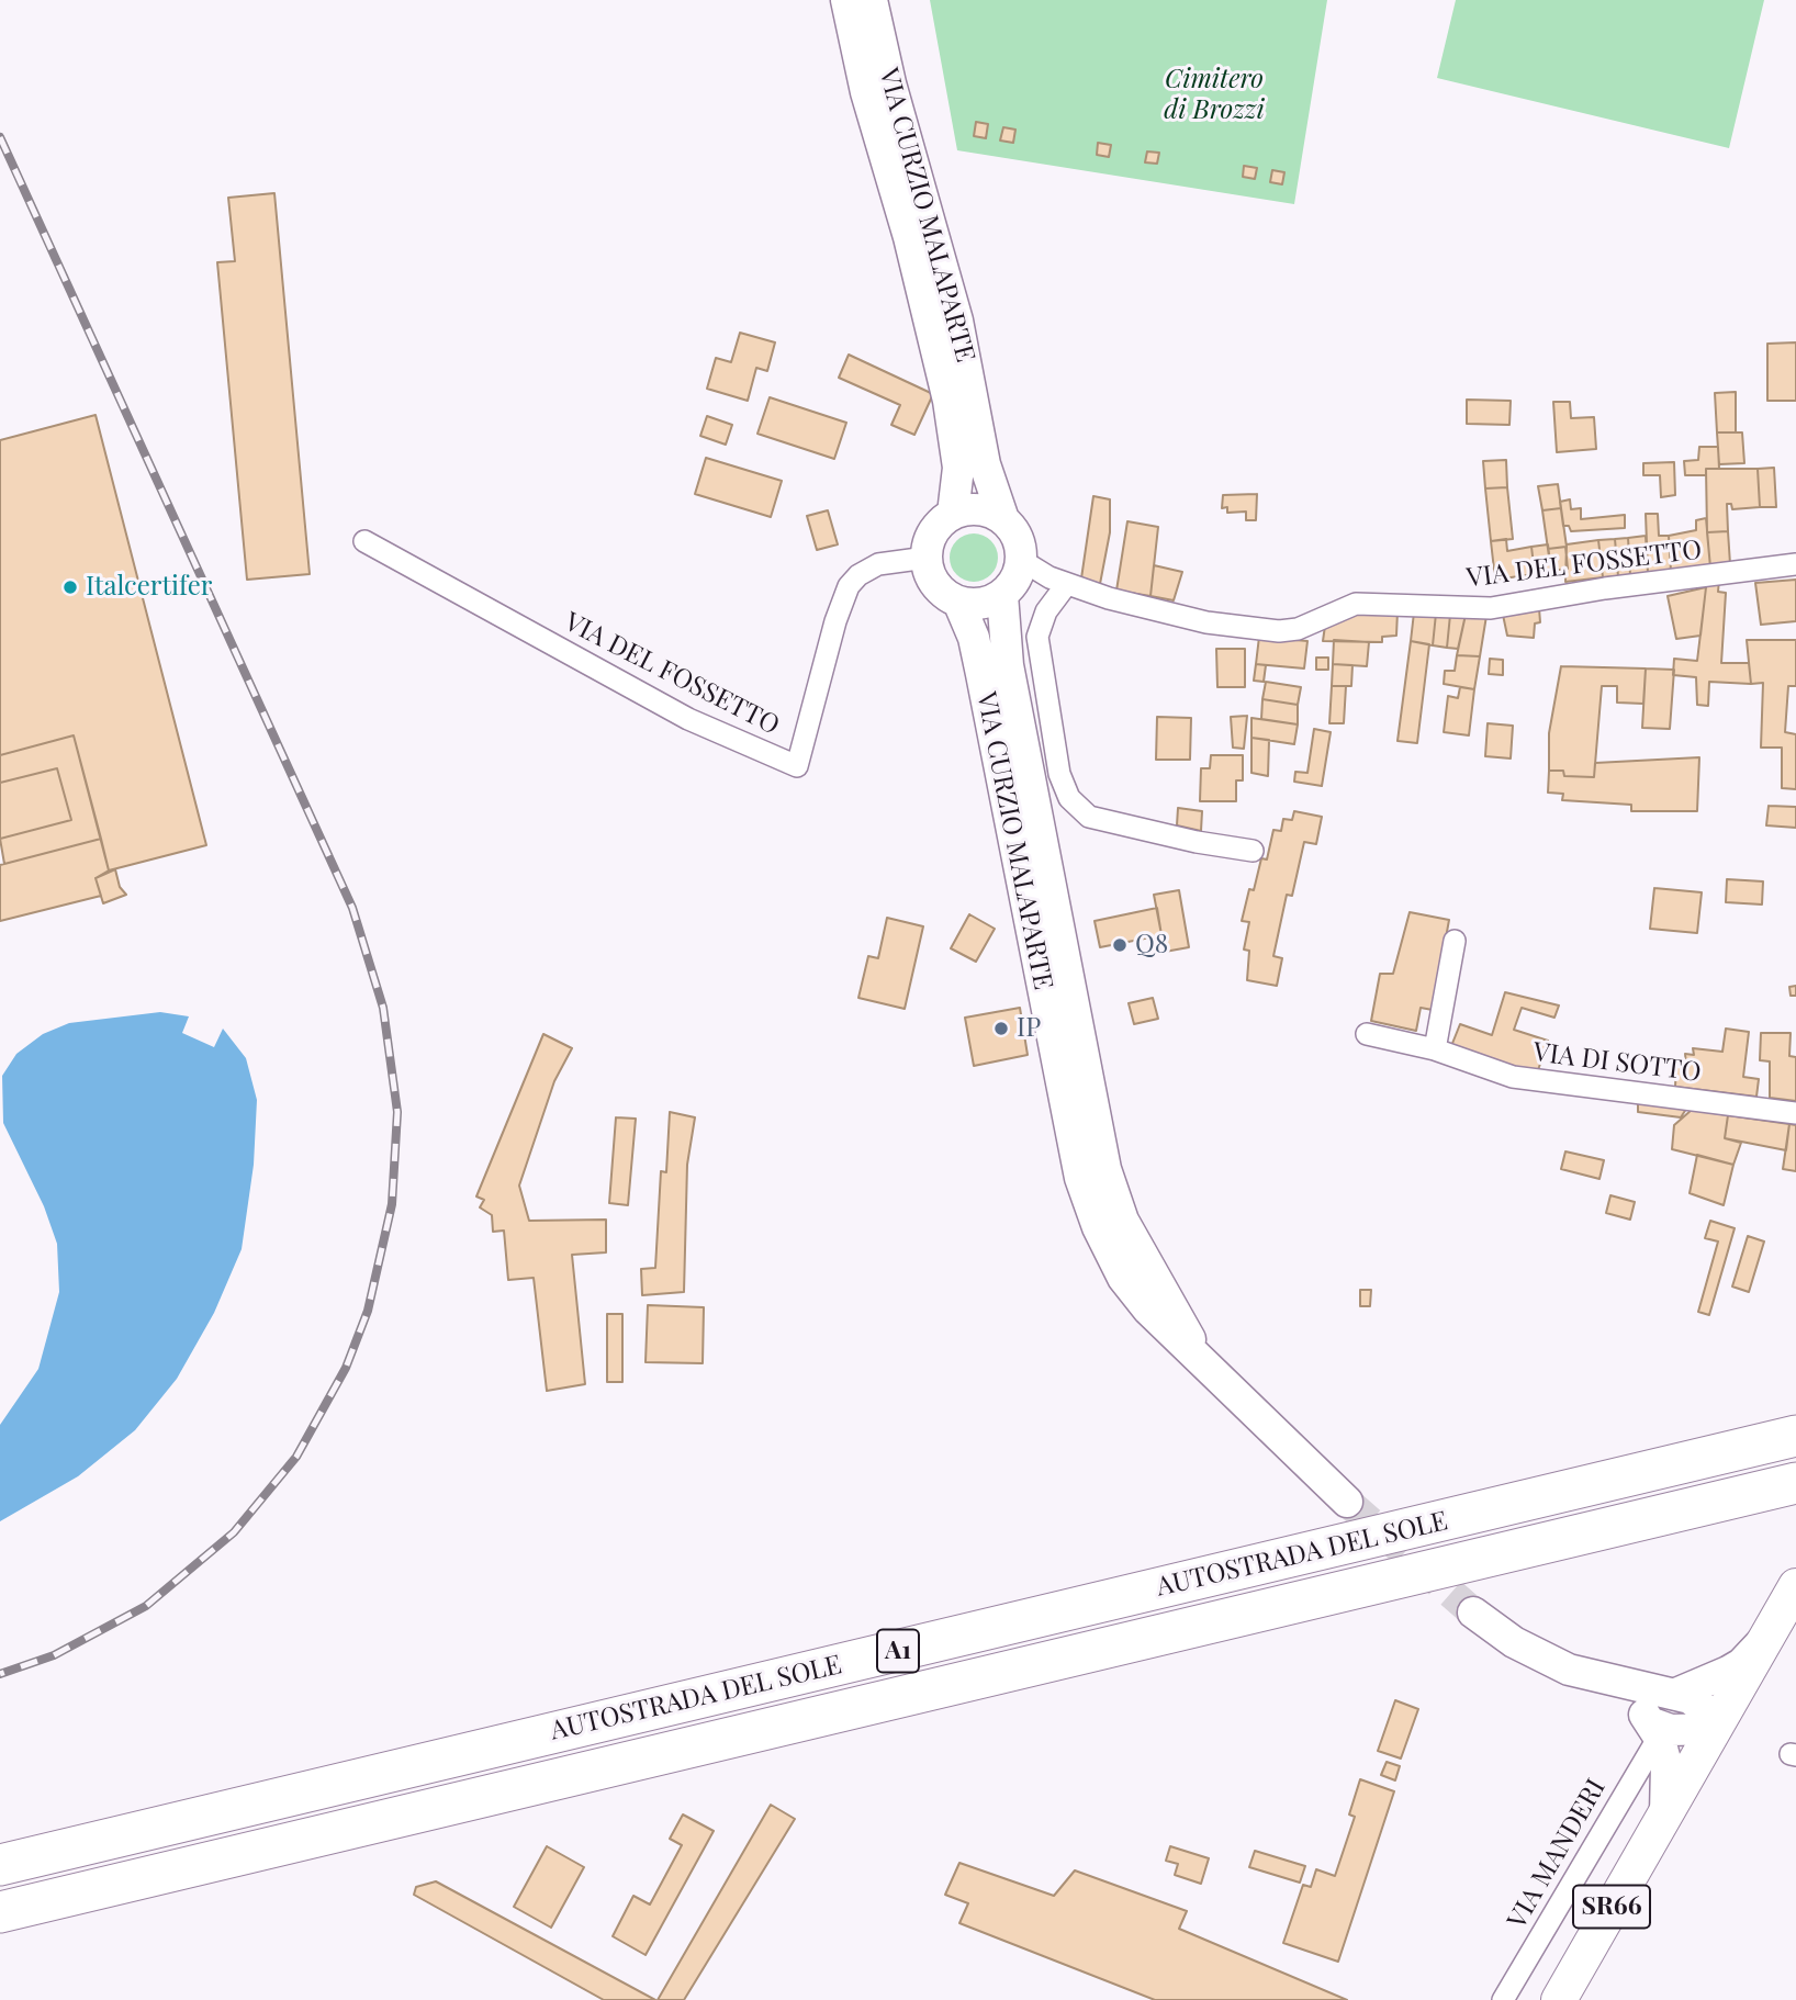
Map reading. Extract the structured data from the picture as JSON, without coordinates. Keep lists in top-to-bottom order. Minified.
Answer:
{"streets":{"highway":["AUTOSTRADA DEL SOLE","A1"],"main road":["SR66"],"street":["VIA CURZIO MALAPARTE","VIA DEL FOSSETTO","VIA DI SOTTO","VIA MANDERI"]},"crossings":[["VIA CURZIO MALAPARTE","VIA DEL FOSSETTO"]],"parks":["Cimitero di Brozzi"],"places":["Italcertifer","Q8","IP"]}
